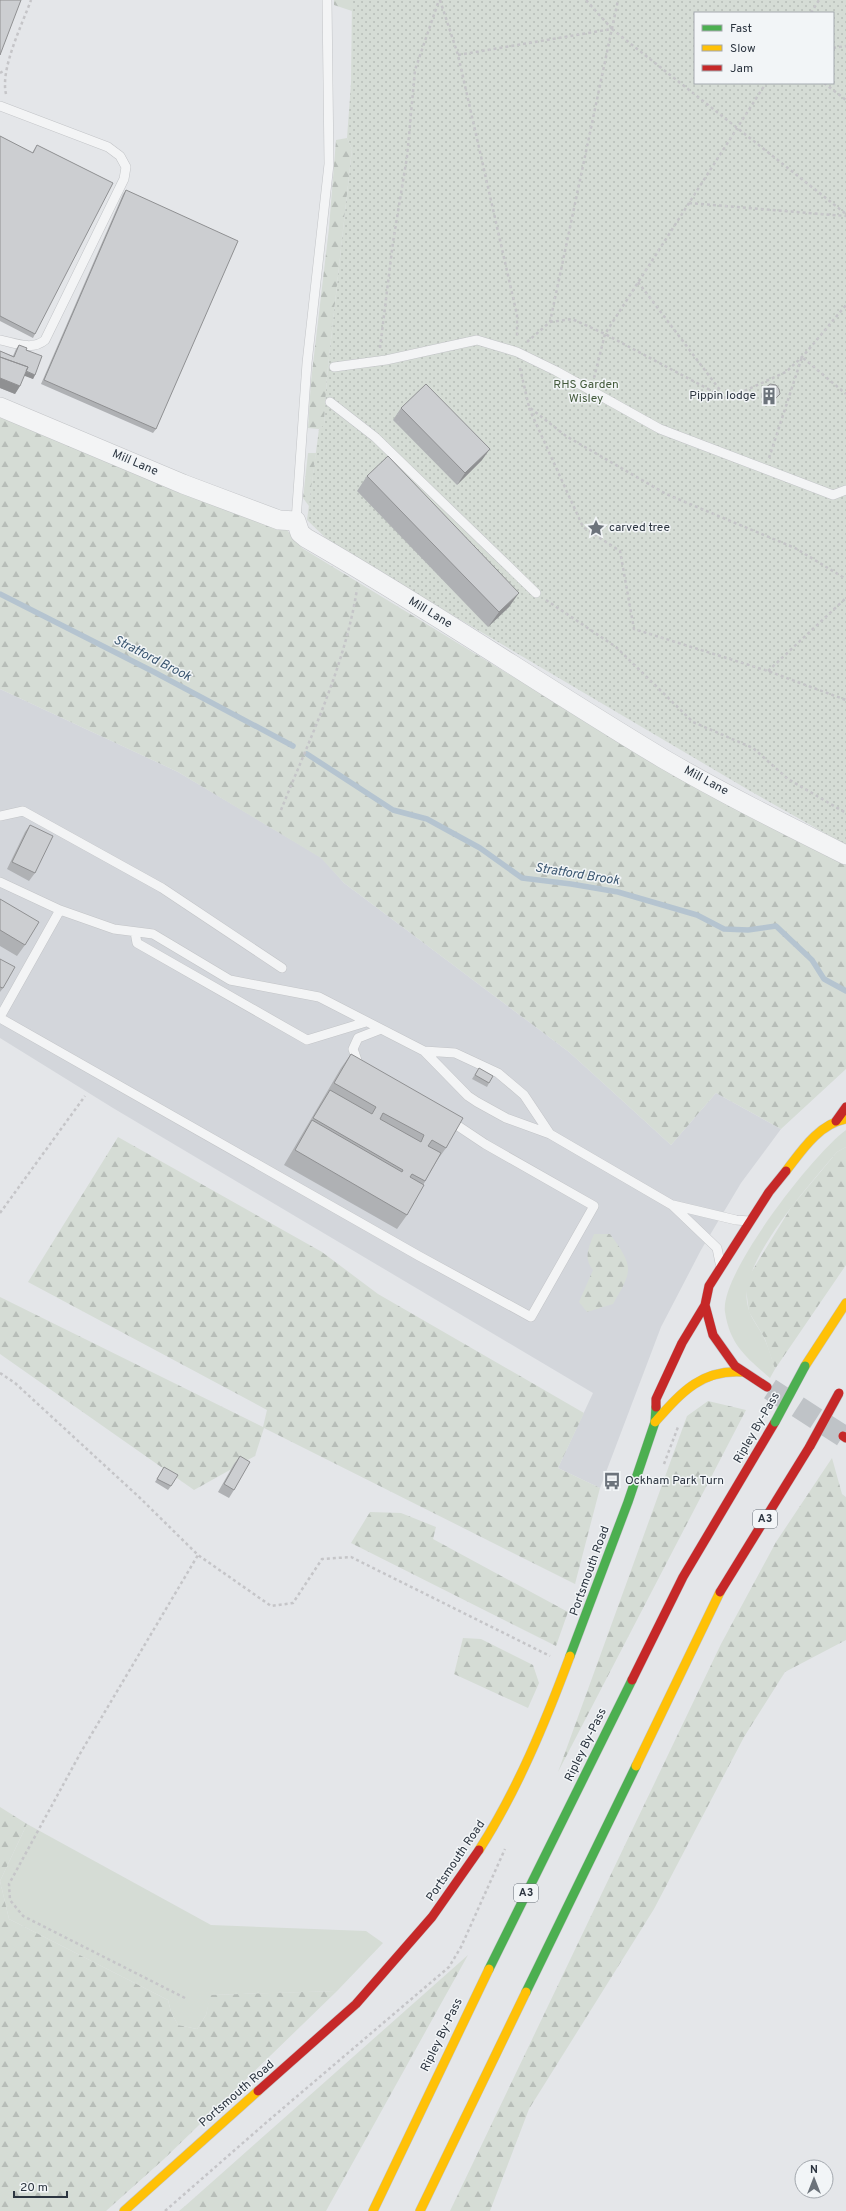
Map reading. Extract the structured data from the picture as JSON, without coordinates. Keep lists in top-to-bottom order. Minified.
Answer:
{"streets":{"main road":["Ripley By-Pass","A3","Portsmouth Road"],"street":["Mill Lane"]},"water":["Stratford Brook"],"parks":["RHS Garden Wisley"],"places":{"building":["Pippin lodge"],"place":["carved tree"],"bus stop":["Ockham Park Turn"]},"legend":["Fast","Slow","Jam"],"scale_bar":"20 m","north":"top"}
